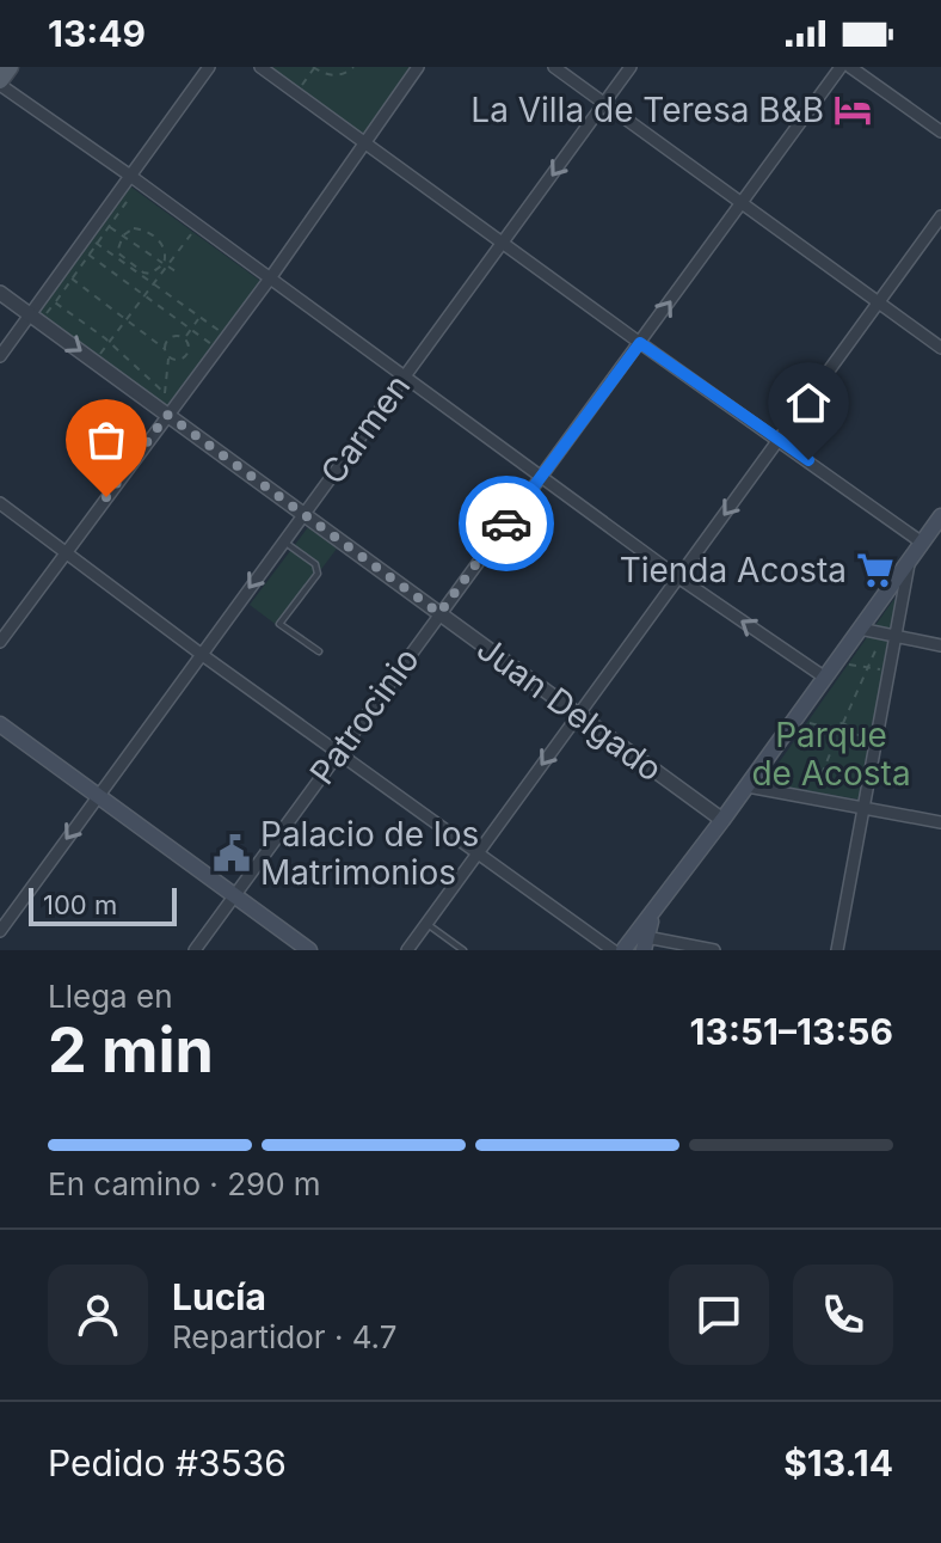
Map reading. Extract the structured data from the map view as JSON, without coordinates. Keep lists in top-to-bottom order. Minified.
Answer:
{"streets":{"street":["Carmen","Juan Delgado","Patrocinio"]},"crossings":[["Carmen","Juan Delgado"],["Juan Delgado","Patrocinio"]],"one_way":["Carmen"],"parks":["Parque de Acosta"],"places":{"hotel":["La Villa de Teresa B&B"],"supermarket":["Tienda Acosta"],"public building":["Palacio de los Matrimonios"]},"scale_bar":"100 m","page":{"status":"13:49","scale":"100 m","heading":["2 min","Llega en","13:51–13:56"],"panel":["Lucía","Repartidor · 4.7","Pedido #3536","$13.14"],"bar":"En camino · 290 m"}}
